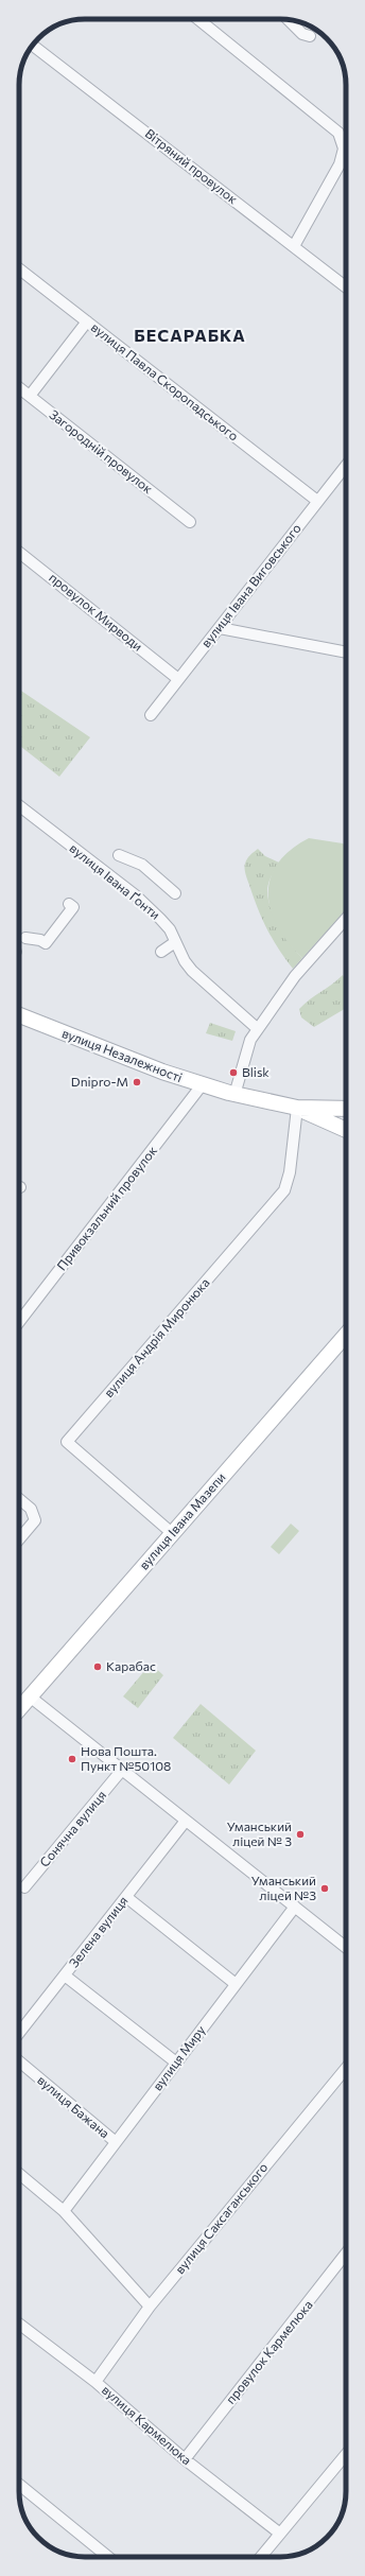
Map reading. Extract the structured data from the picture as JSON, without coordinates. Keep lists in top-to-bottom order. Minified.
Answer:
{"streets":{"main road":["вулиця Незалежності","вулиця Івана Мазепи"],"street":["Вітряний провулок","вулиця Павла Скоропадського","Загородній провулок","вулиця Івана Виговського","провулок Мирводи","вулиця Івана Ґонти","Привокзальний провулок","вулиця Андрія Миронюка","Сонячна вулиця","Зелена вулиця","вулиця Миру","вулиця Бажана","вулиця Саксаганського","провулок Кармелюка","вулиця Кармелюка"]},"crossings":[["вулиця Павла Скоропадського","вулиця Івана Виговського"],["вулиця Івана Виговського","провулок Мирводи"],["вулиця Незалежності","Привокзальний провулок"],["вулиця Незалежності","вулиця Андрія Миронюка"],["вулиця Андрія Миронюка","вулиця Івана Мазепи"],["вулиця Миру","вулиця Бажана"],["вулиця Саксаганського","вулиця Кармелюка"],["провулок Кармелюка","вулиця Кармелюка"]],"districts":["БЕСАРАБКА"],"places":["Blisk","Dnipro-M","Карабас","Нова Пошта. Пункт №50108","Уманський ліцей № 3","Уманський ліцей №3"]}
